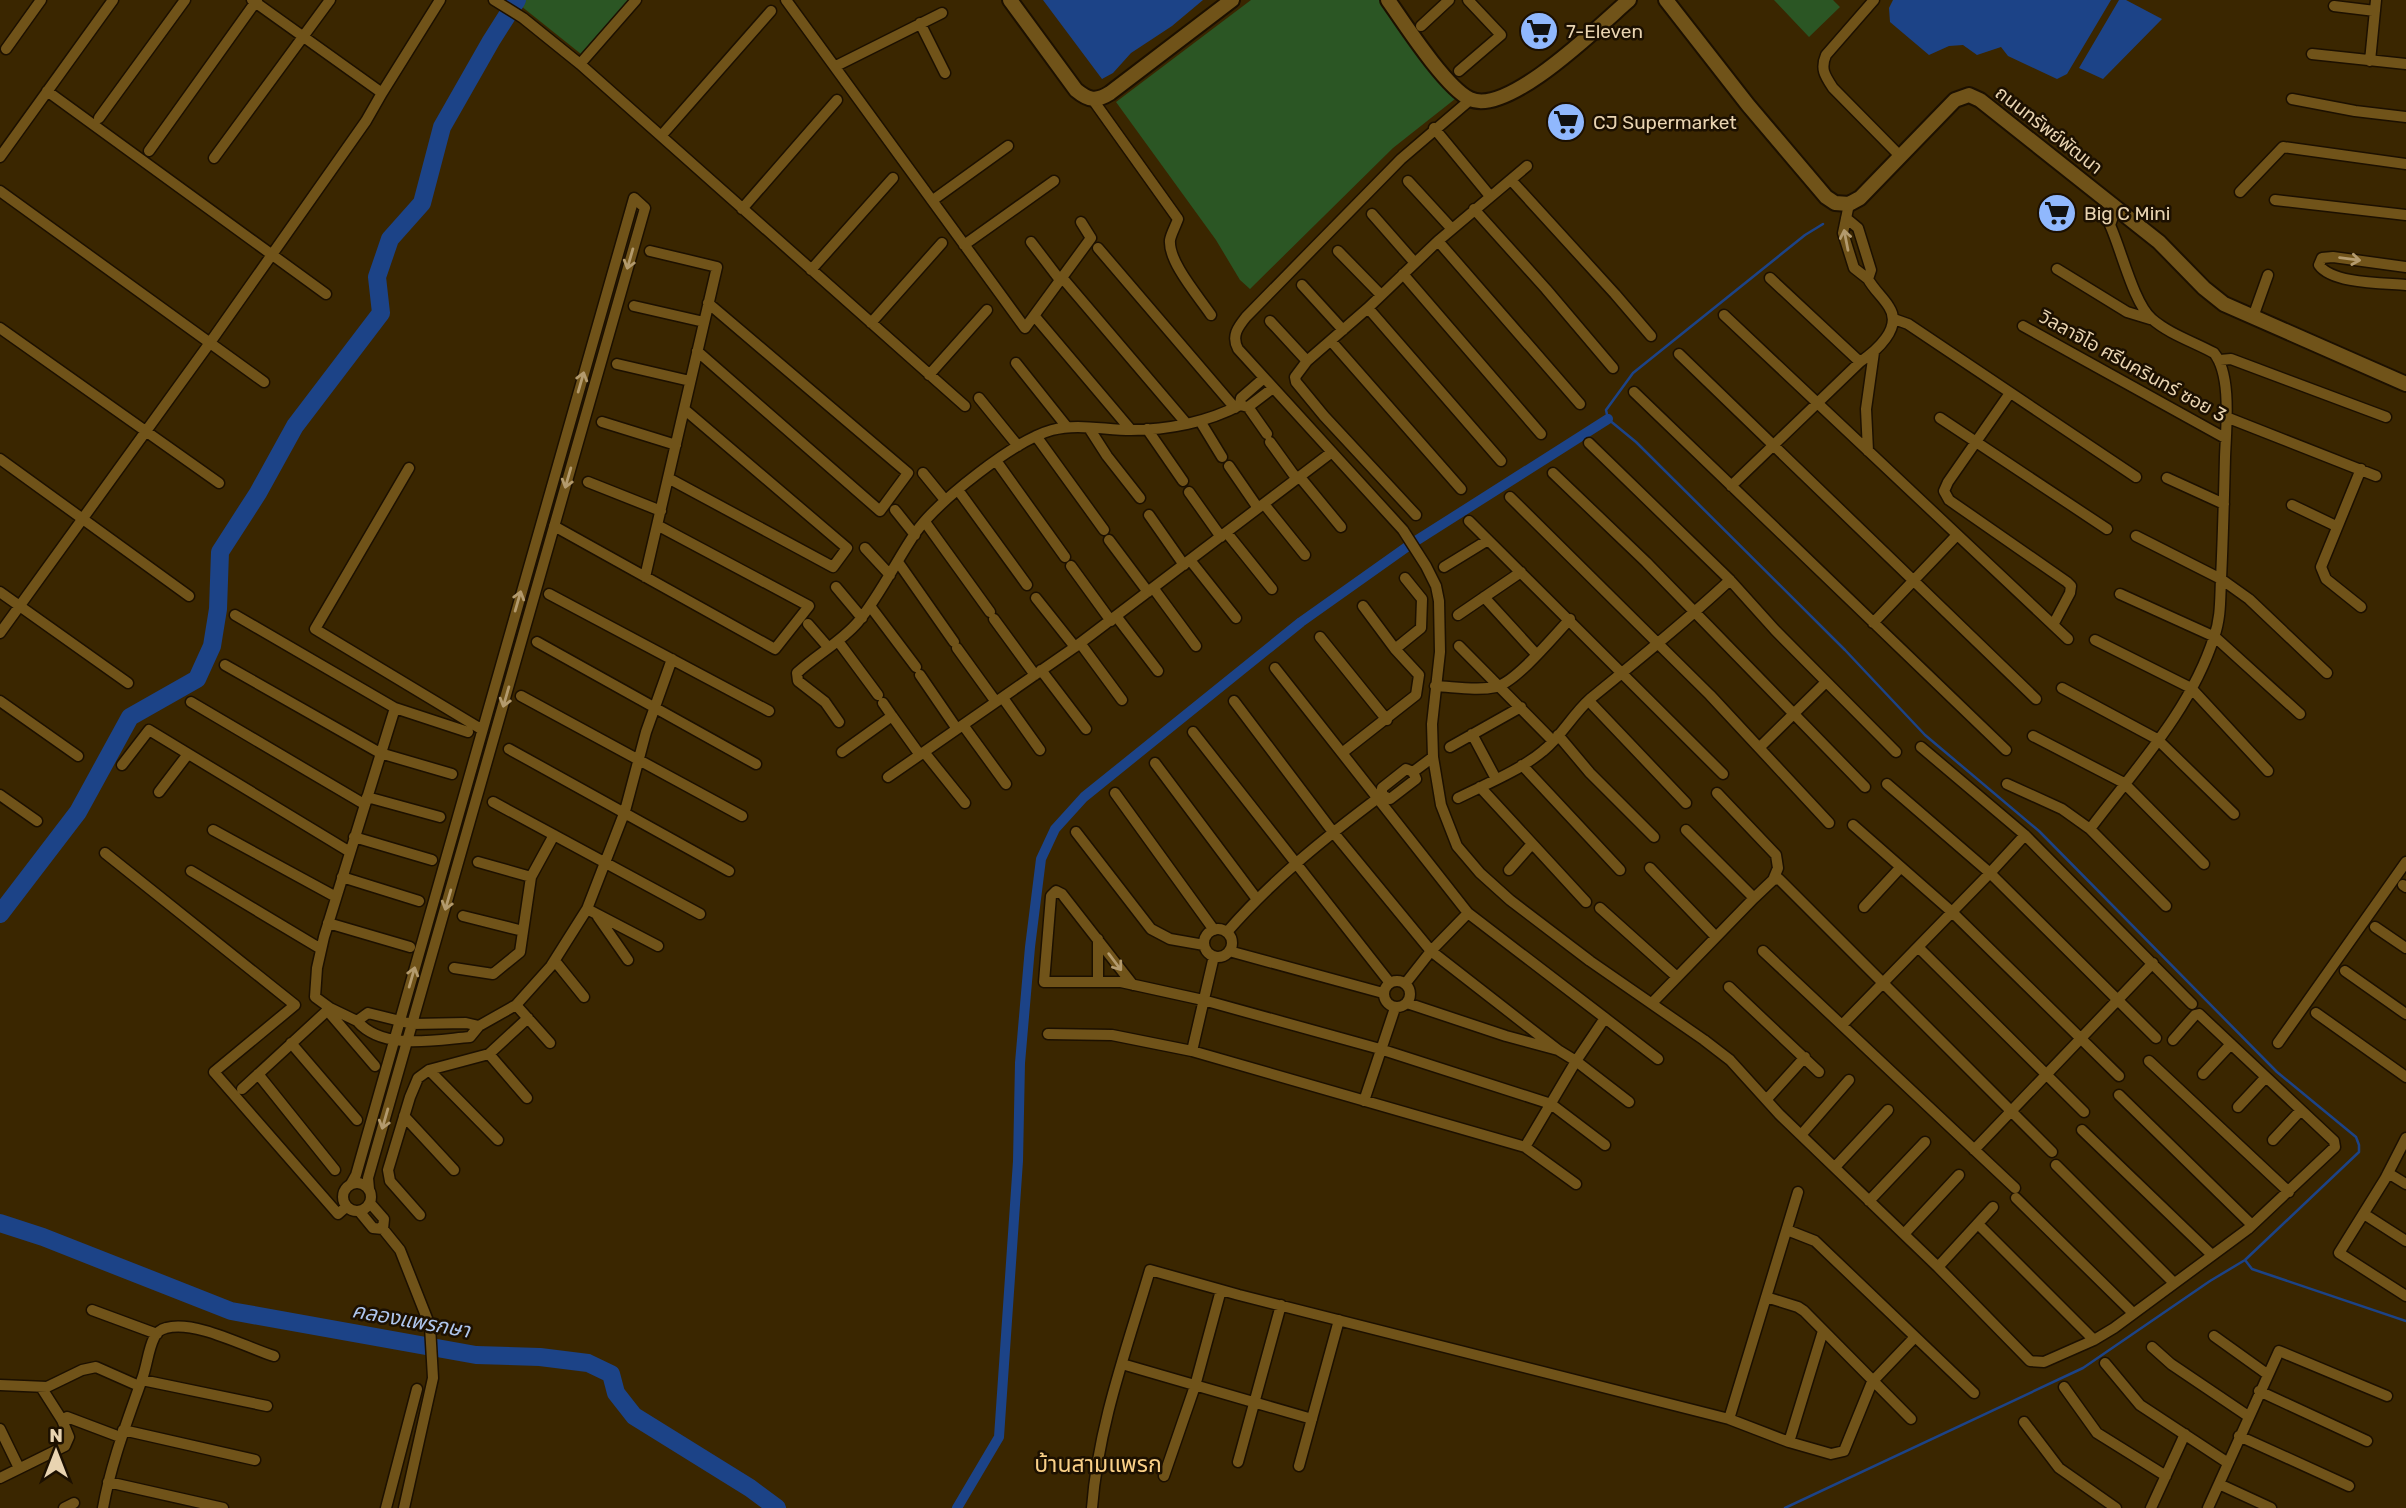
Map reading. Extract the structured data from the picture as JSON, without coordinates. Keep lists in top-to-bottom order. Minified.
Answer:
{"streets":{"street":["ถนนทรัพย์พัฒนา","วิลลาจิโอ ศรีนครินทร์ ซอย 3"]},"districts":["บ้านสามแพรก"],"water":["คลองแพรกษา"],"places":{"supermarket":["7-Eleven","CJ Supermarket","Big C Mini"]},"north":"top"}
